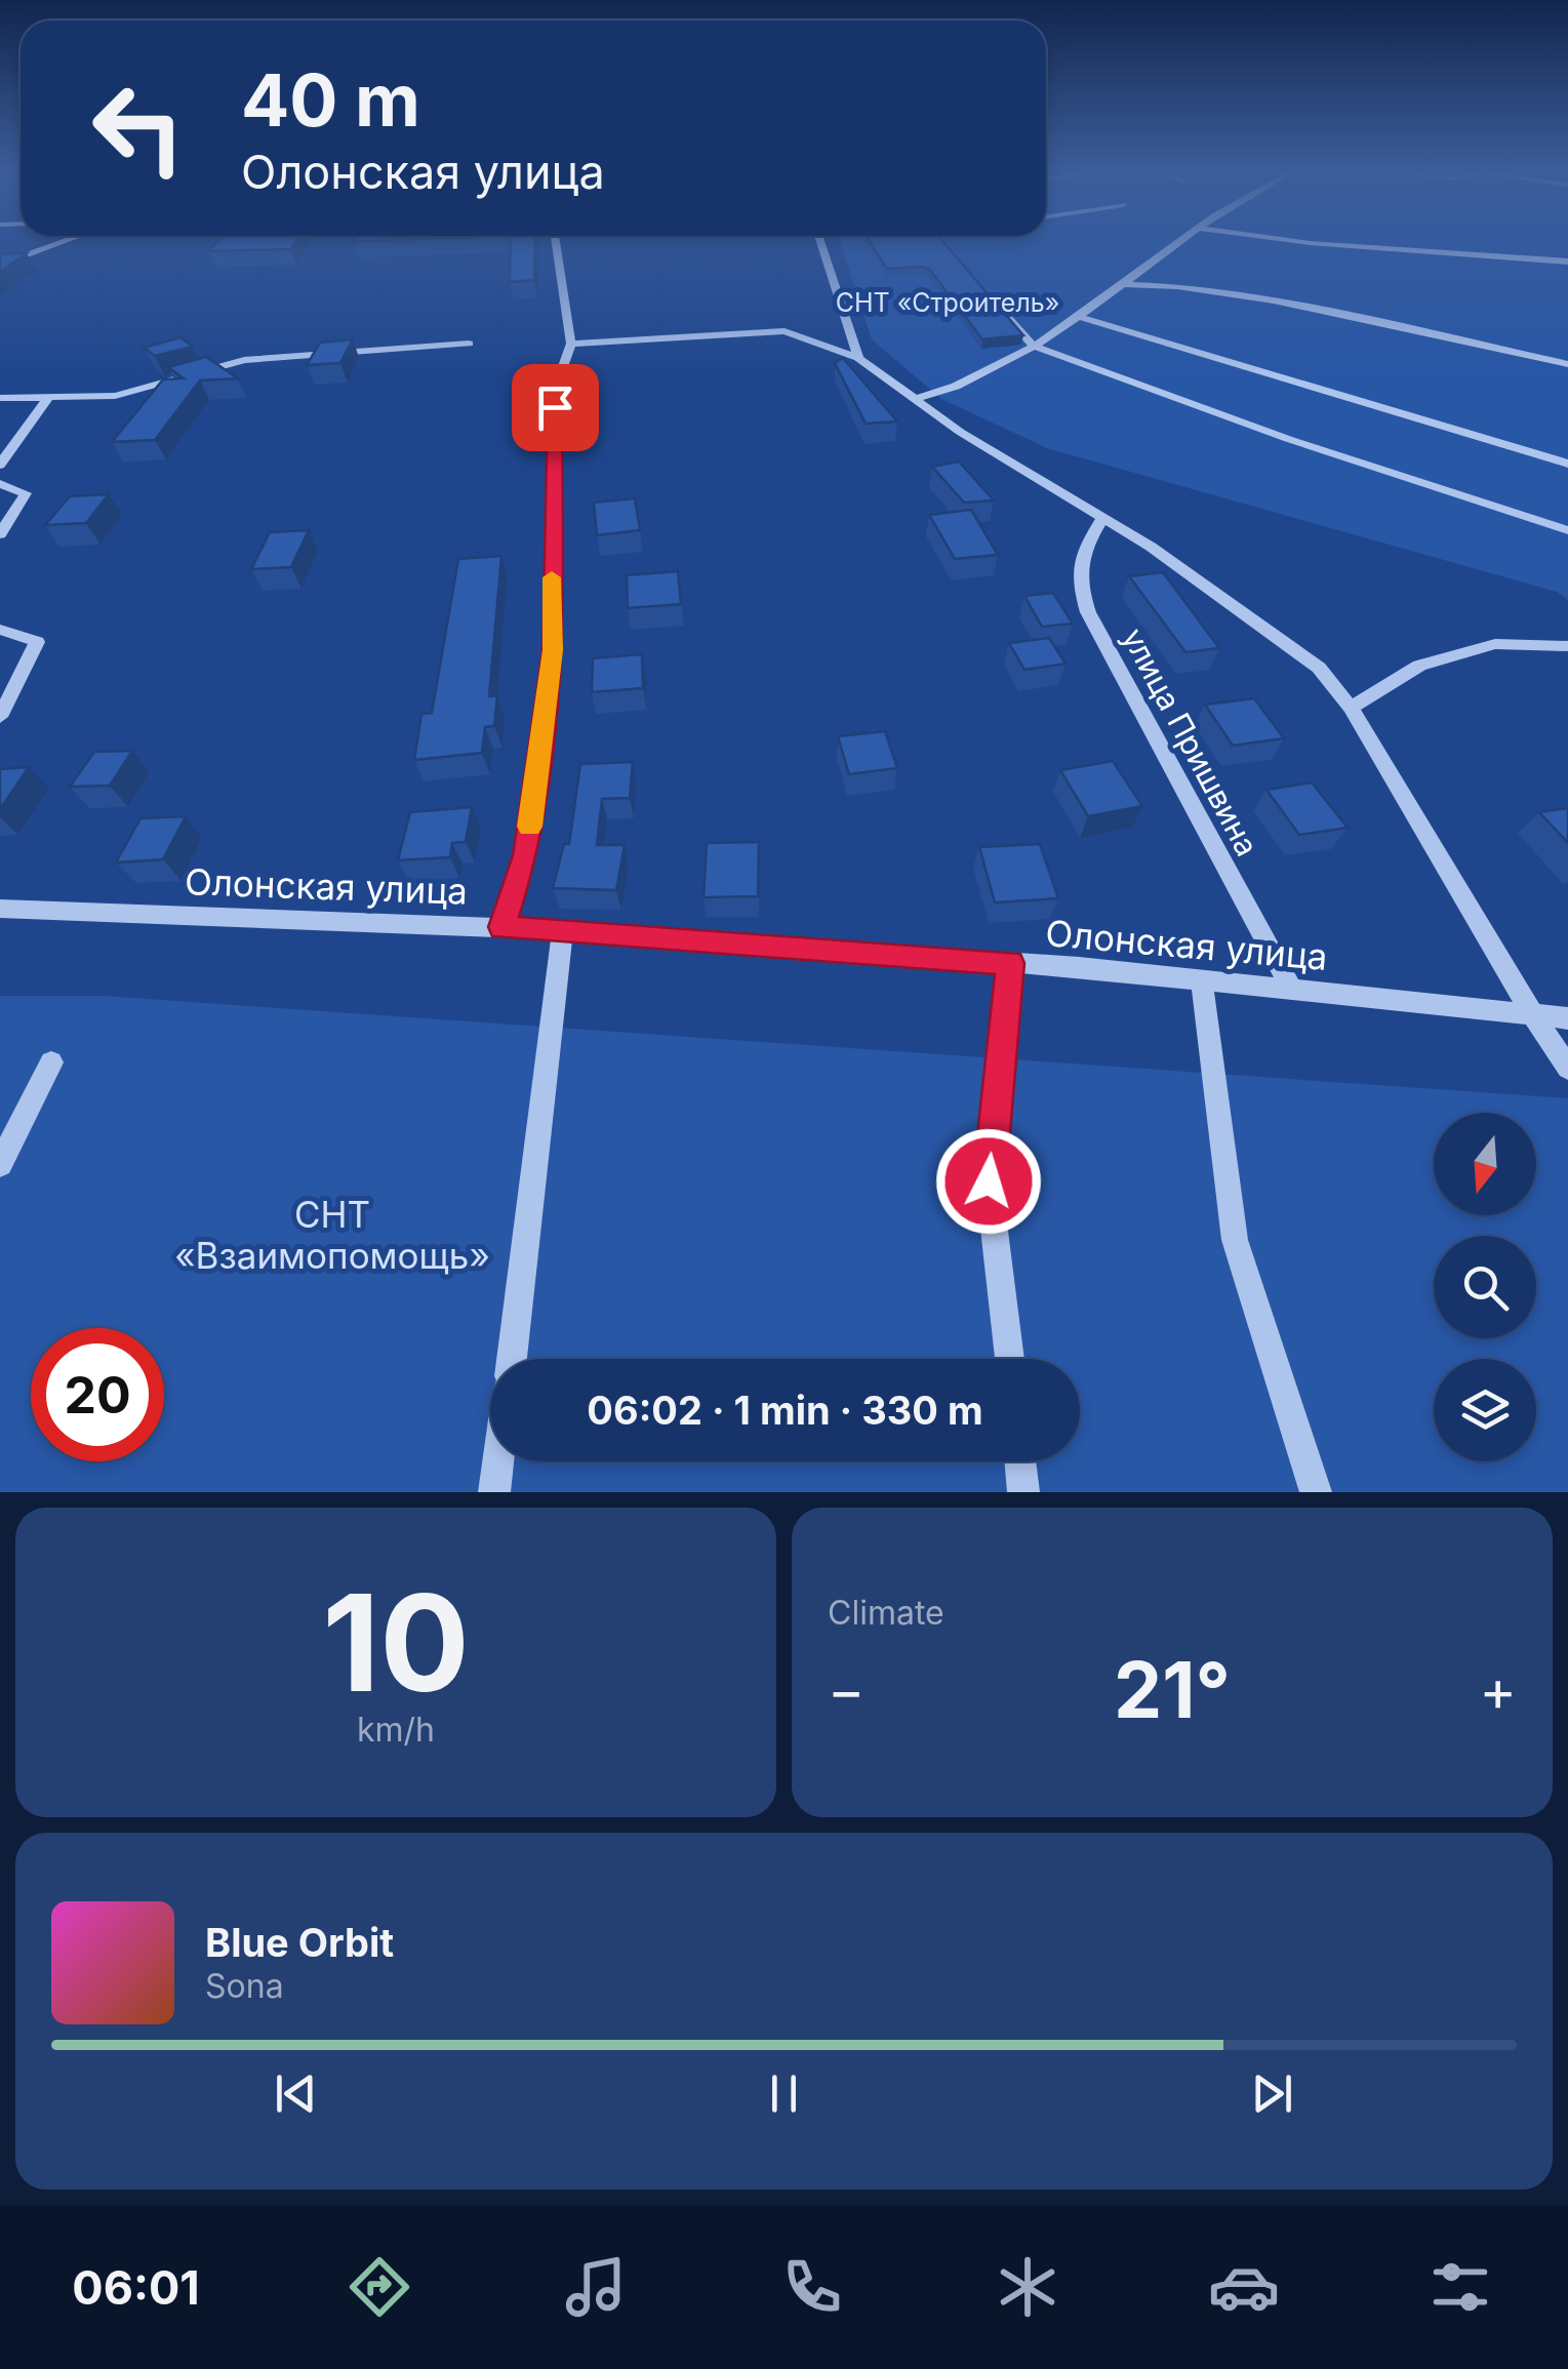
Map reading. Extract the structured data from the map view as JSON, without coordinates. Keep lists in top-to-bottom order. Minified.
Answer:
{"streets":{"street":["улица Пришвина","Олонская улица"]},"crossings":[["улица Пришвина","Олонская улица"]],"parks":["СНТ «Строитель»","СНТ «Взаимопомощь»"],"north":"bottom","page":{"turn":["40 m","Олонская улица"],"limit":"20","trip":"06:02 · 1 min · 330 m","tile":[["10","km/h"],"Climate"],"heat":["−","21°","+"],"song":["Blue Orbit","Sona"],"tabs":"06:01"}}
